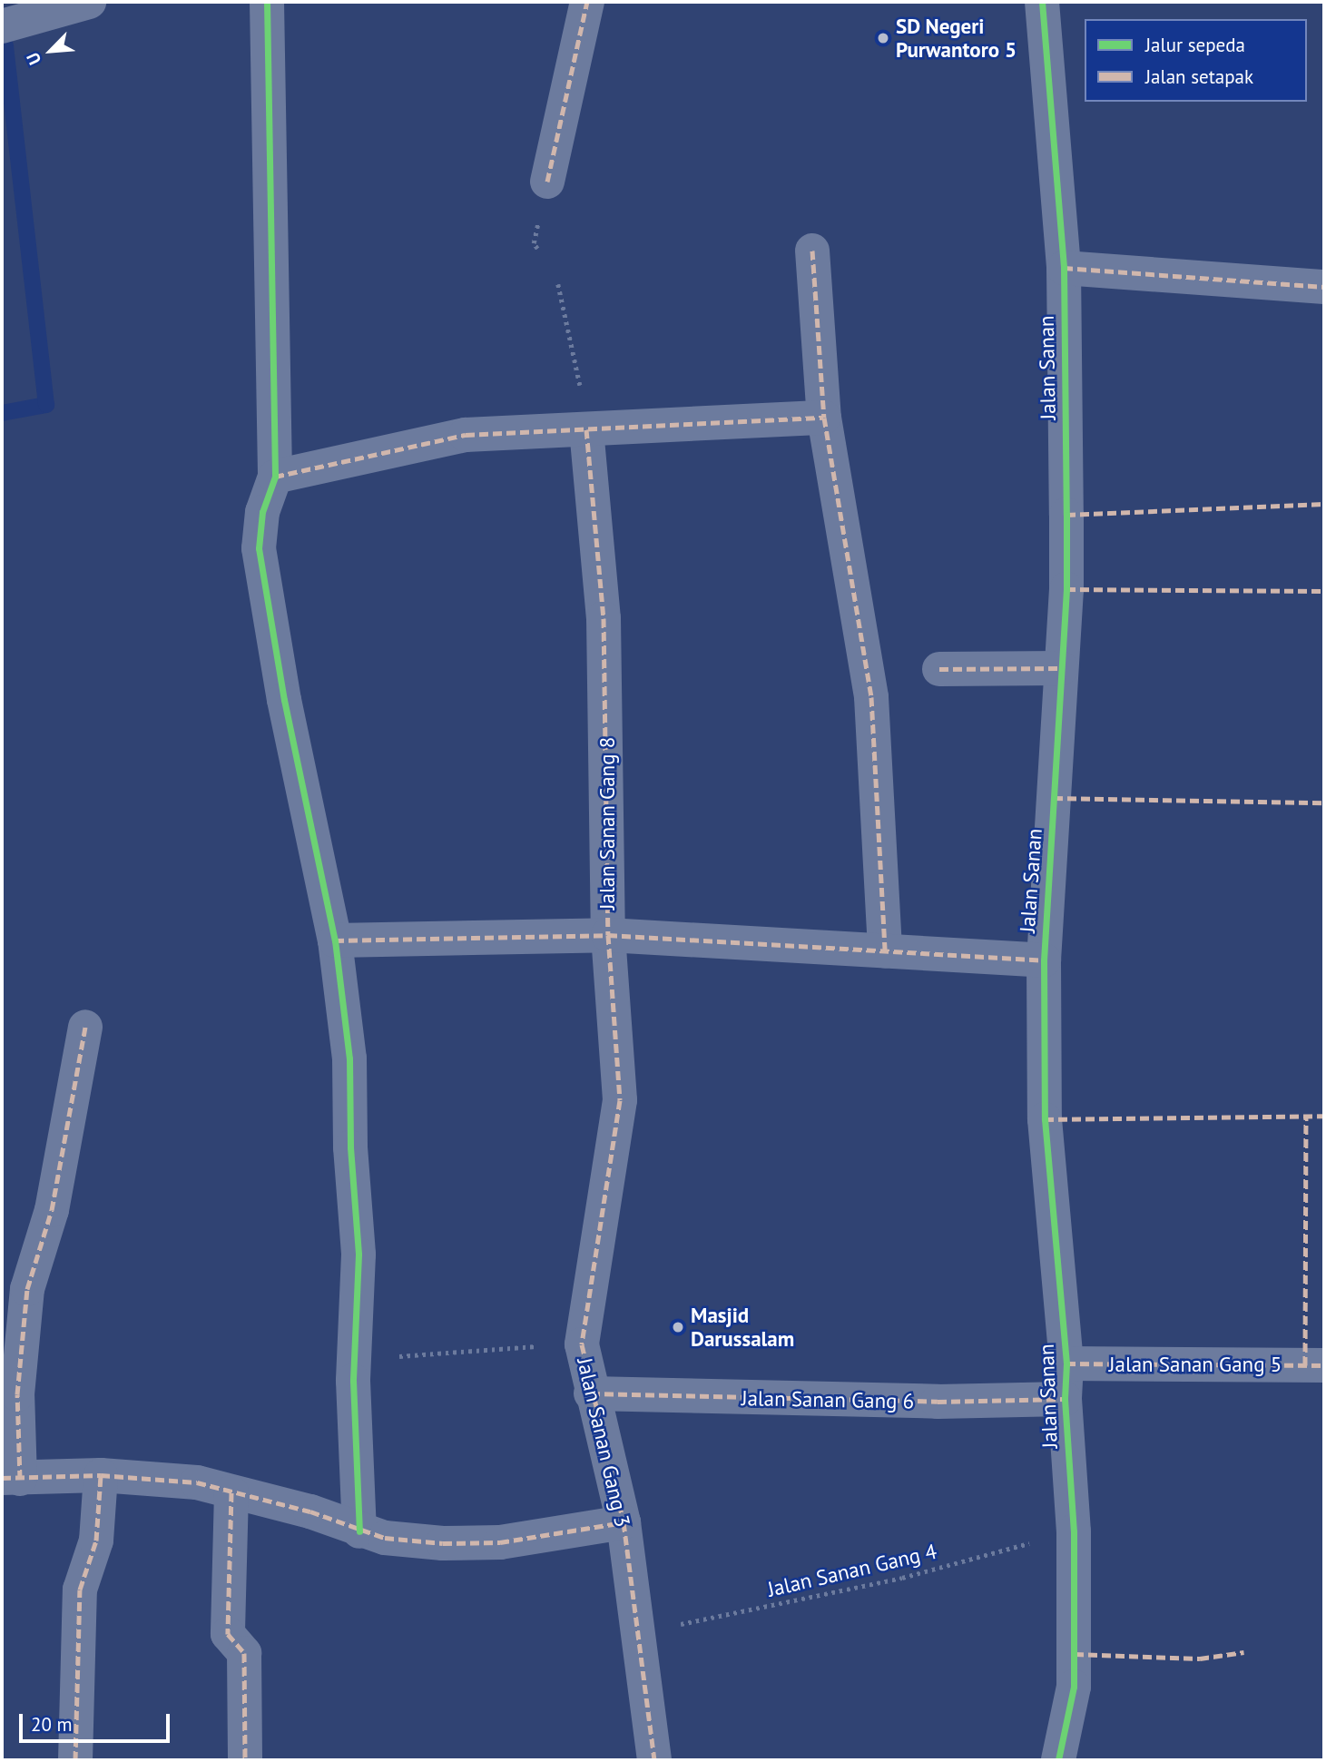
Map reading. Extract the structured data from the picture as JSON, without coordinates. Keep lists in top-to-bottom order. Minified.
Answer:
{"streets":{"street":["Jalan Sanan","Jalan Sanan Gang 8","Jalan Sanan Gang 5","Jalan Sanan Gang 6","Jalan Sanan Gang 3"],"path":["Jalan Sanan Gang 4"]},"crossings":[["Jalan Sanan","Jalan Sanan Gang 8"],["Jalan Sanan","Jalan Sanan Gang 5"],["Jalan Sanan","Jalan Sanan Gang 6"],["Jalan Sanan","Jalan Sanan Gang 4"],["Jalan Sanan Gang 8","Jalan Sanan Gang 3"],["Jalan Sanan Gang 6","Jalan Sanan Gang 3"],["Jalan Sanan Gang 3","Jalan Sanan Gang 4"]],"places":["SD Negeri Purwantoro 5","Masjid Darussalam"],"legend":["Jalur sepeda","Jalan setapak"],"scale_bar":"20 m","north":"bottom left"}
